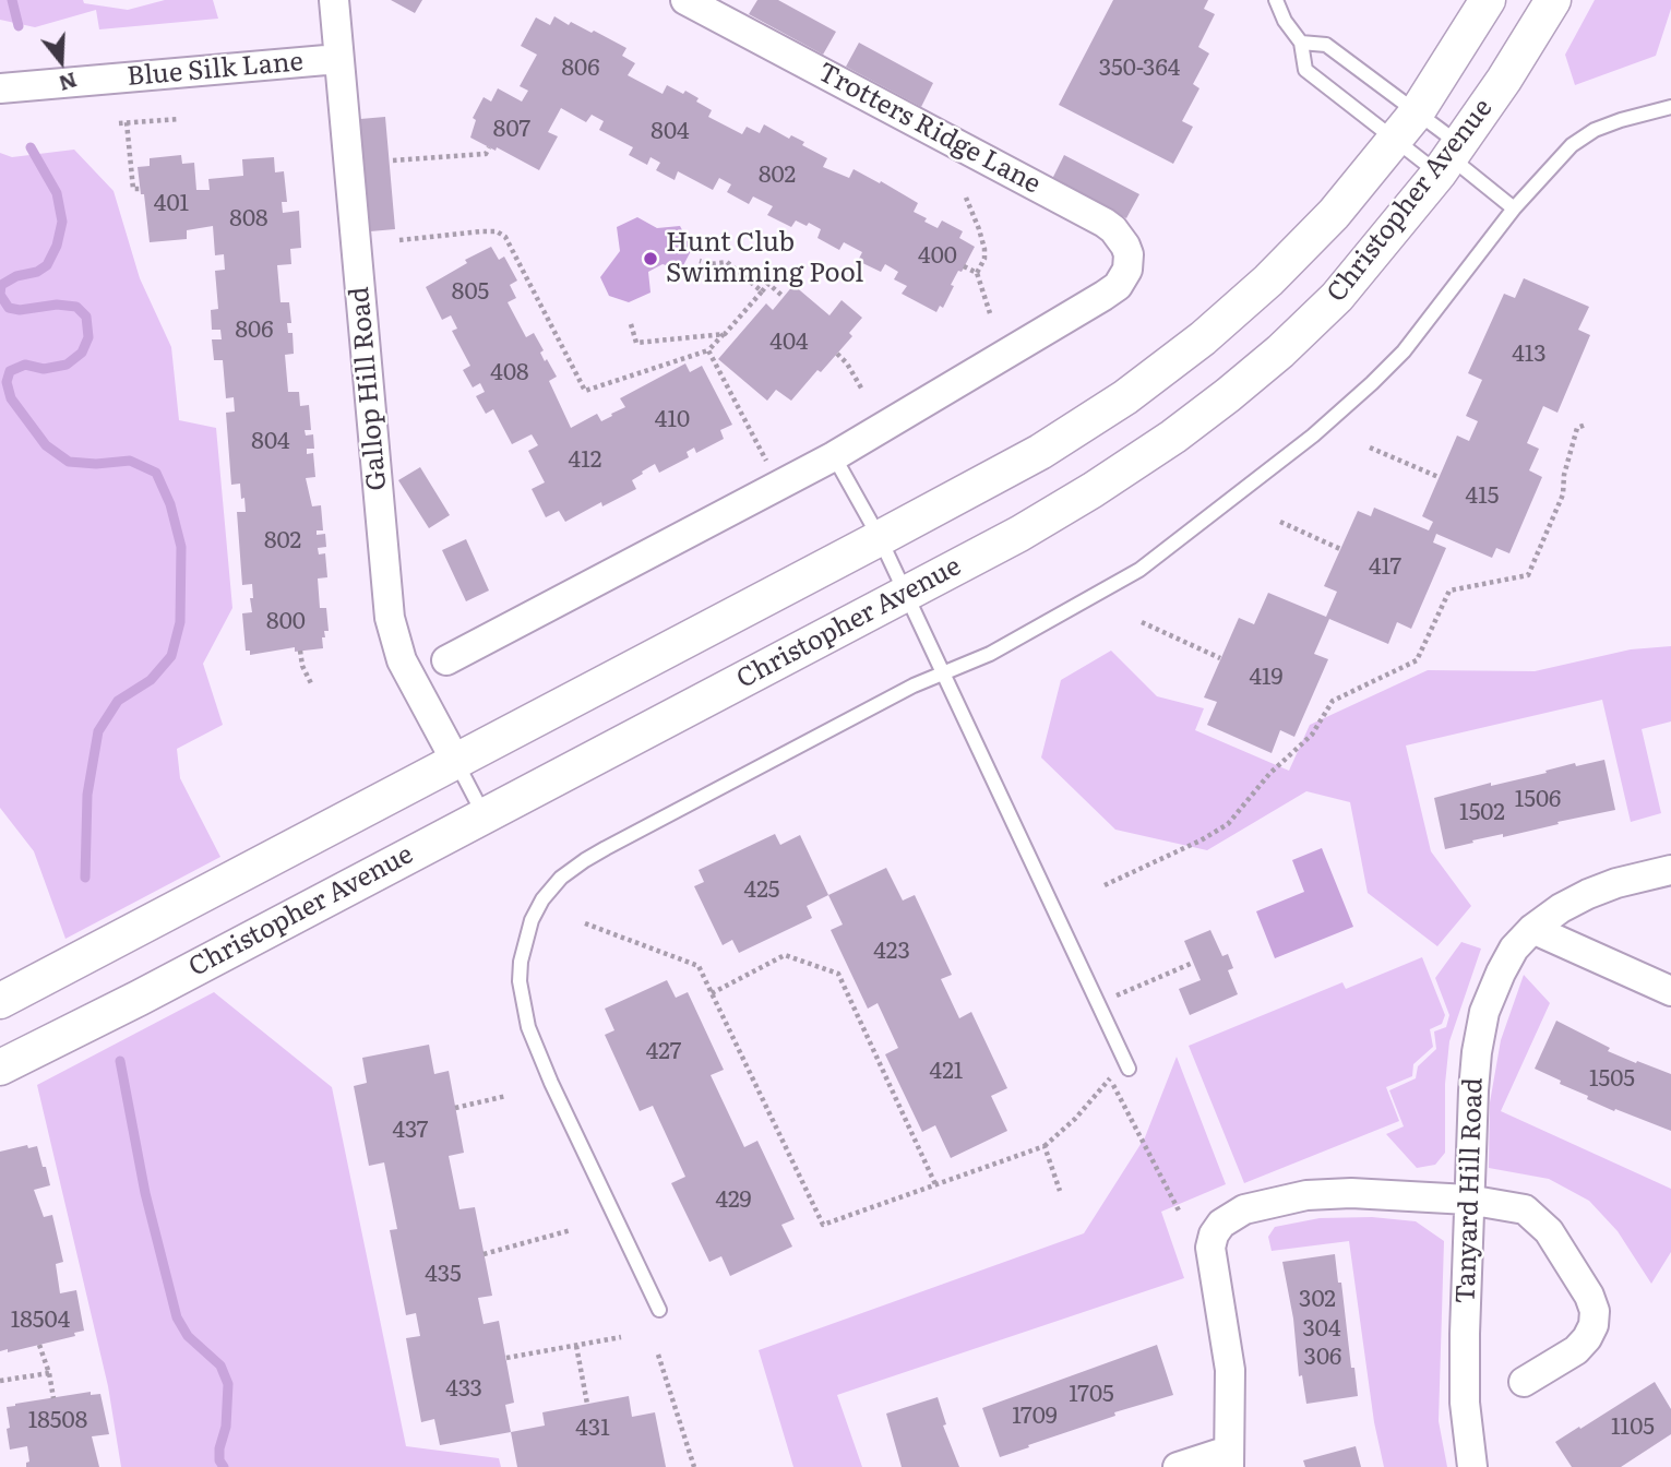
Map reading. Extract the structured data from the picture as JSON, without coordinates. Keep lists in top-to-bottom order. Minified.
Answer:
{"streets":{"street":["Blue Silk Lane","Trotters Ridge Lane","Christopher Avenue","Gallop Hill Road","Tanyard Hill Road"]},"crossings":[["Blue Silk Lane","Gallop Hill Road"],["Christopher Avenue","Gallop Hill Road"]],"places":["Hunt Club Swimming Pool"],"house_numbers":["806","350-364","807","804","802","401","808","400","805","806","404","413","408","410","804","412","415","802","417","800","419","1506","1502","425","423","427","421","1505","437","429","435","302","18504","304","306","433","1705","1709","18508","1105","431"],"north":"bottom"}
